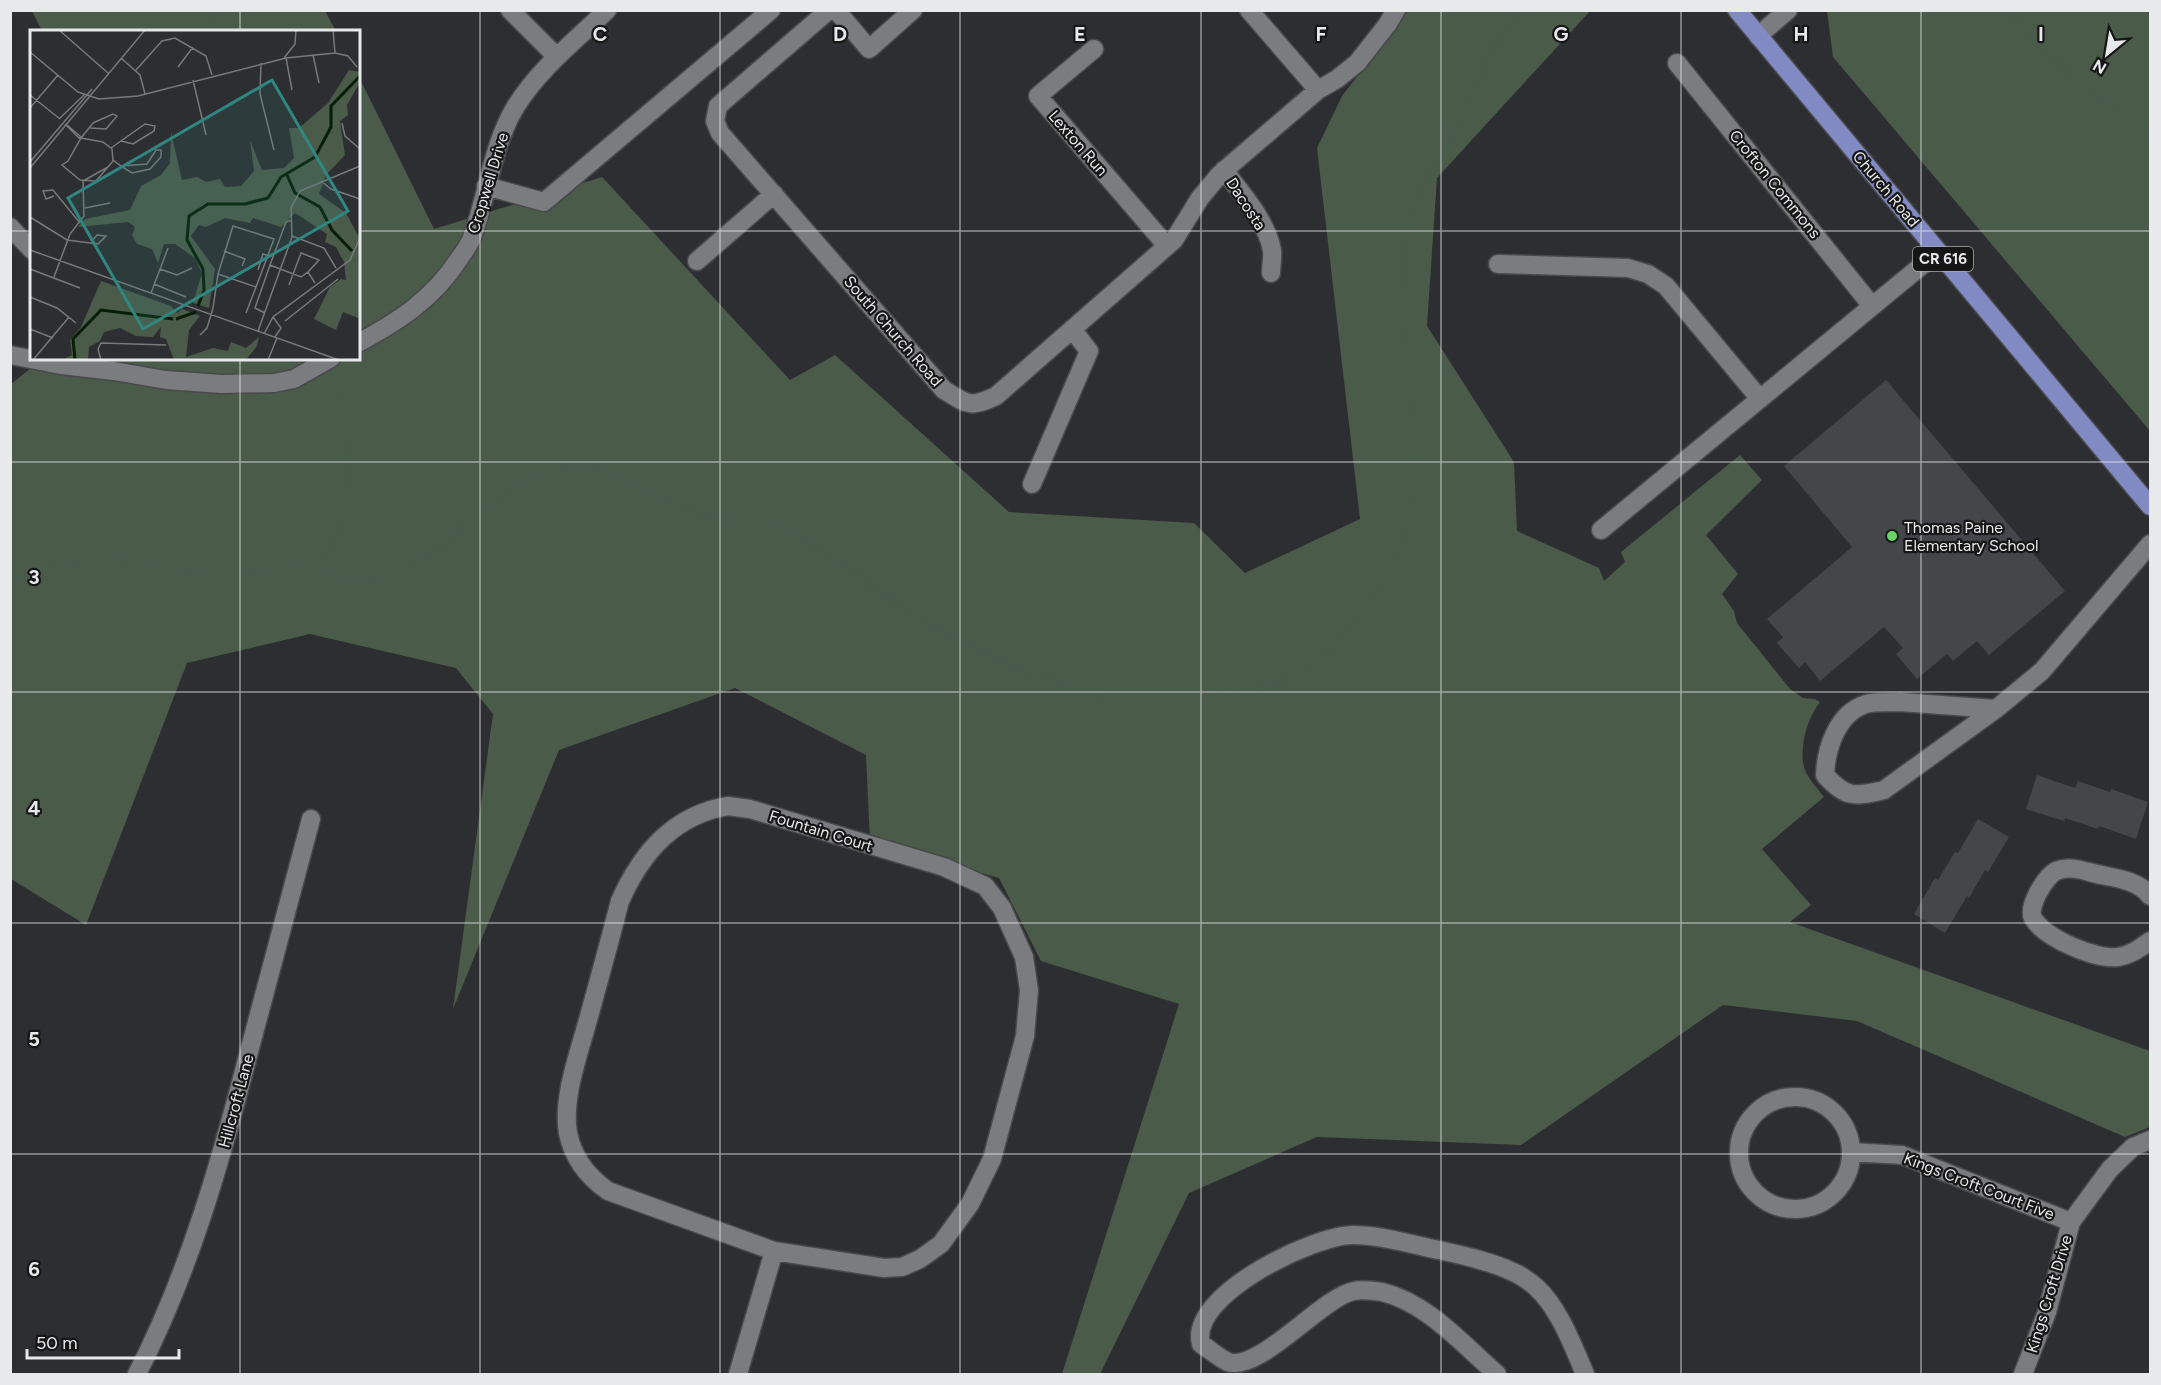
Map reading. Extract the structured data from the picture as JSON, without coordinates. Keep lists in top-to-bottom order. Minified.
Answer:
{"streets":{"main road":["Church Road","CR 616"],"street":["Lexton Run","Cropwell Drive","Crofton Commons","Dacosta","South Church Road","Fountain Court","Hillcroft Lane","Kings Croft Court Five","Kings Croft Drive"]},"crossings":[["Lexton Run","South Church Road"],["Dacosta","South Church Road"],["Kings Croft Court Five","Kings Croft Drive"]],"places":["Thomas Paine Elementary School"],"scale_bar":"50 m","north":"bottom left","grid":{"columns":["C","D","E","F","G","H","I"],"rows":["3","4","5","6"]}}
